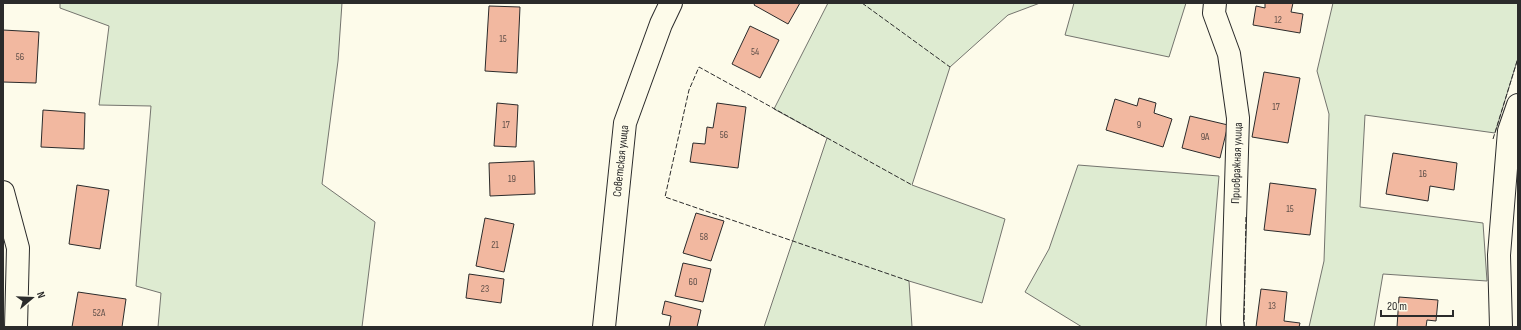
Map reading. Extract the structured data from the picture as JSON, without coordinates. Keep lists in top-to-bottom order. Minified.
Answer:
{"streets":{"street":["Советская улица","Приовражная улица"]},"house_numbers":["12","15","54","56","17","17","9","56","9А","16","19","15","58","21","60","23","13","52А"],"scale_bar":"20 m","north":"right"}
